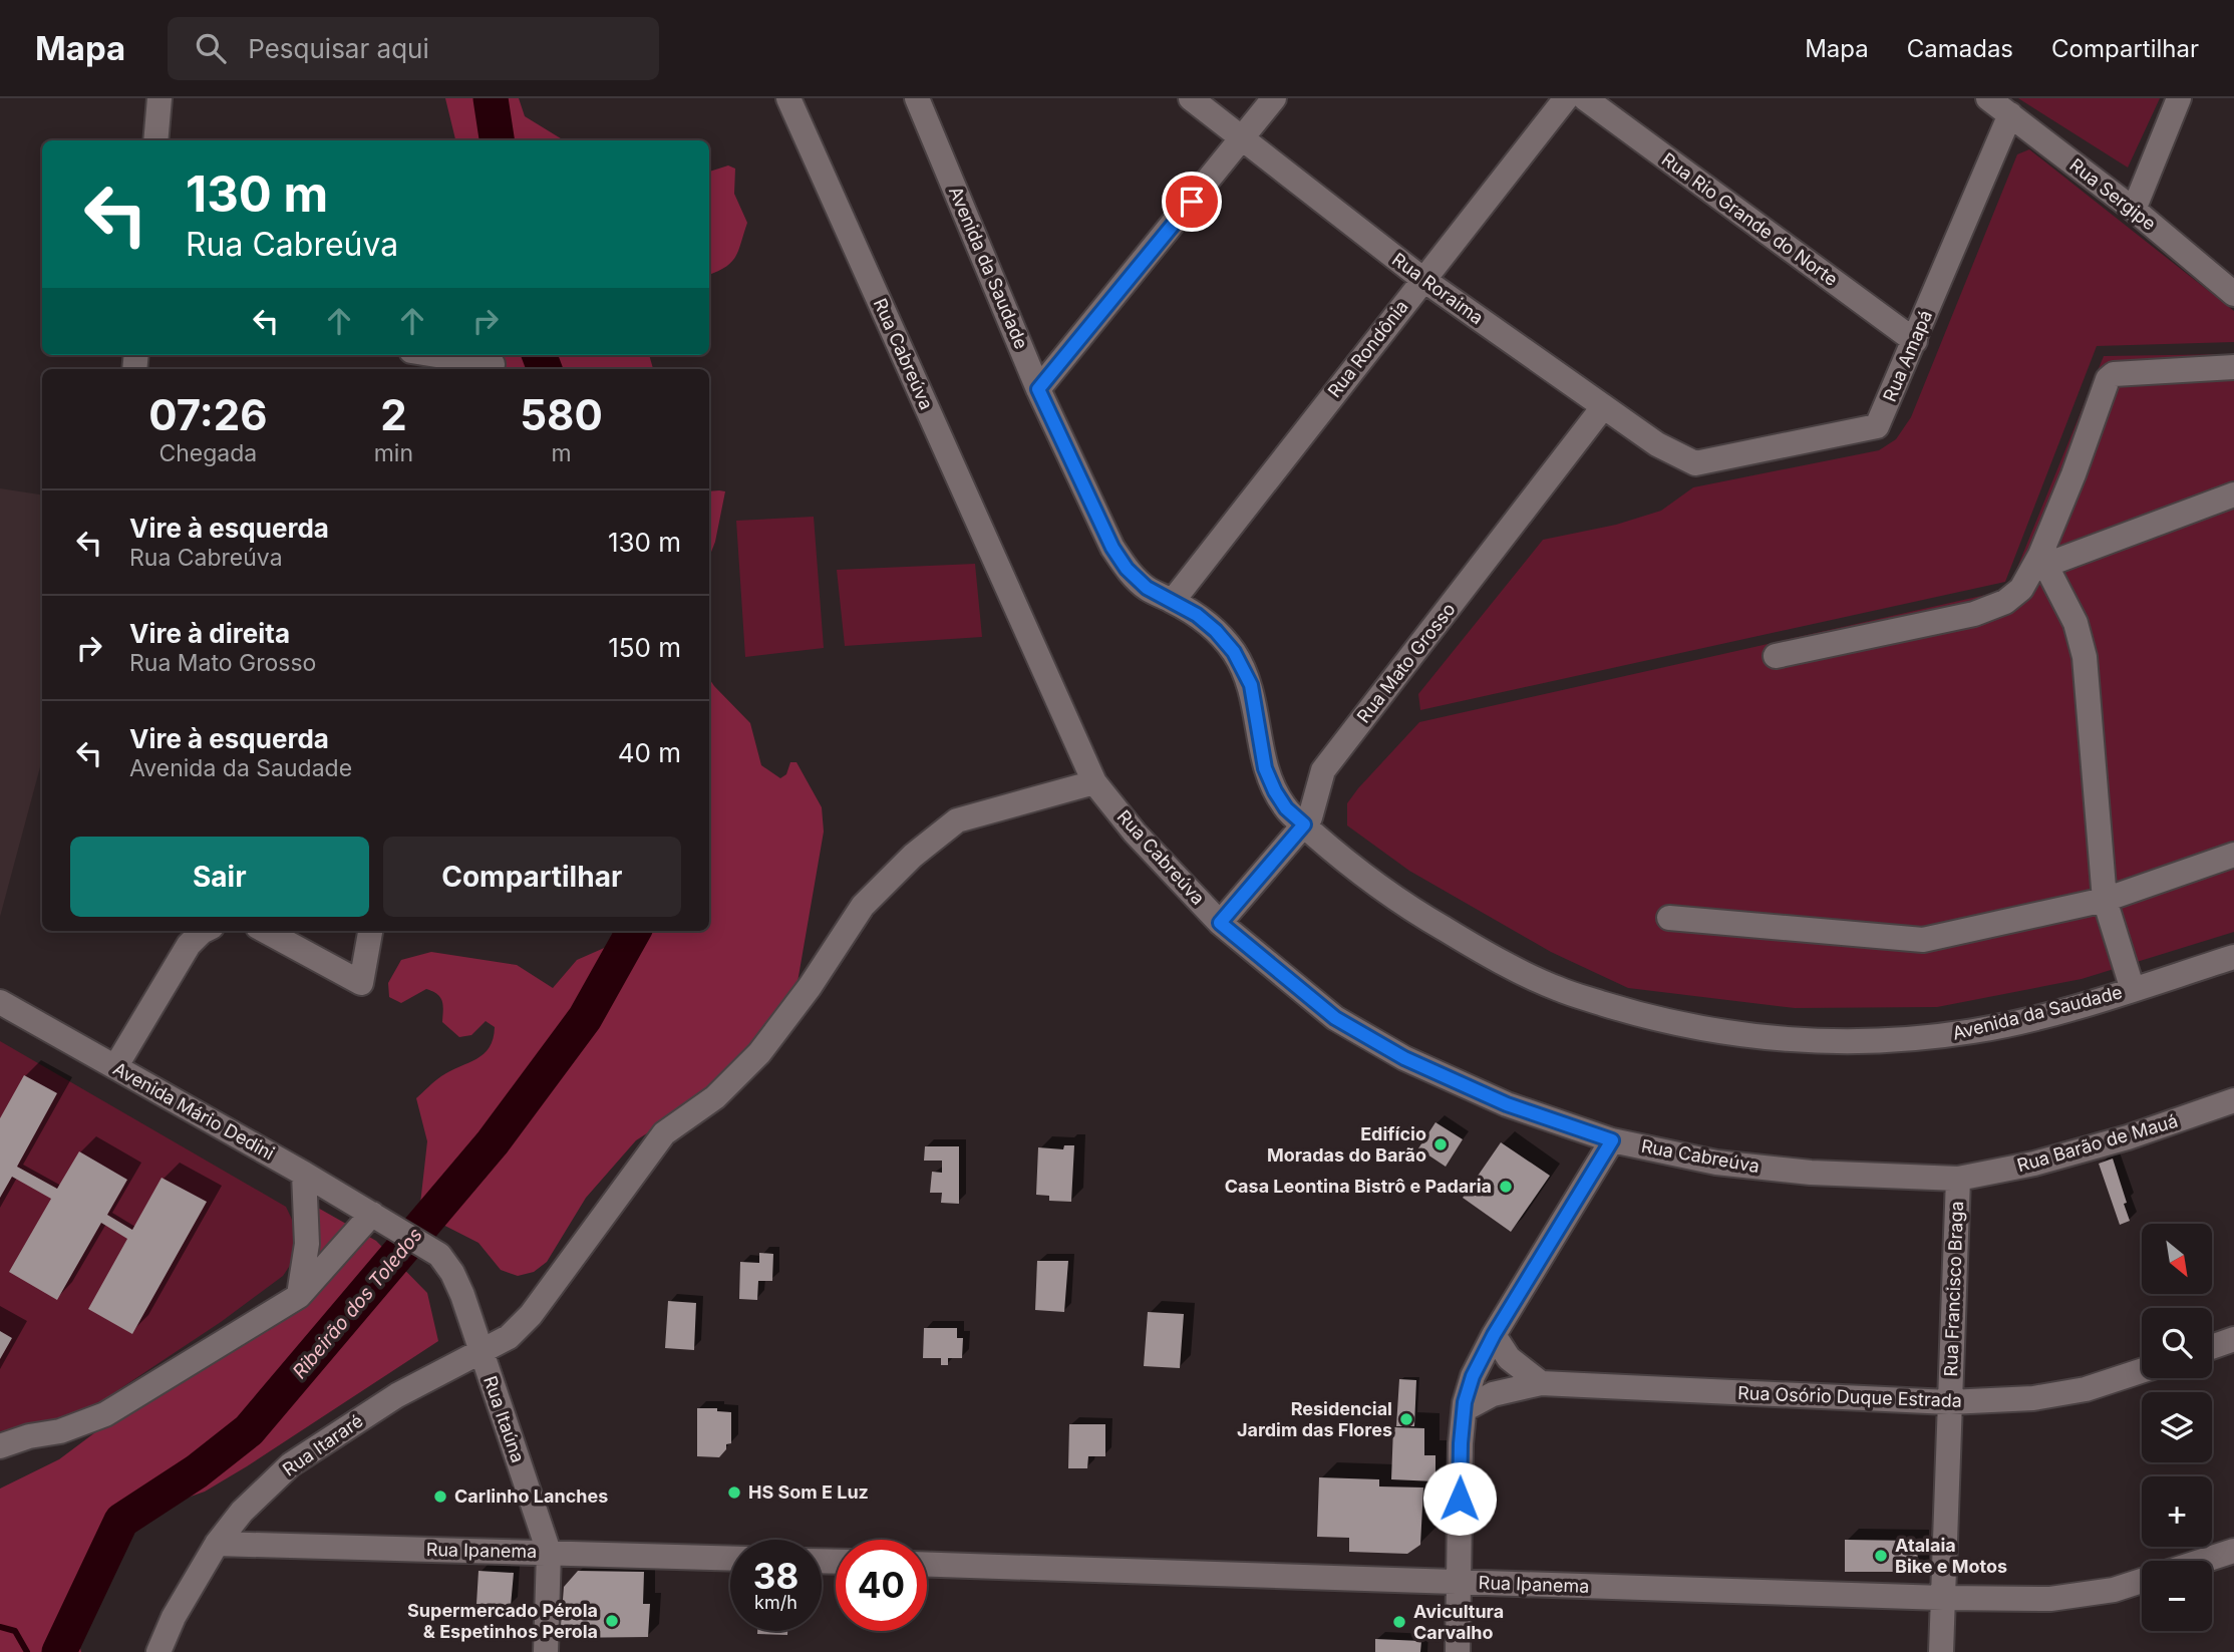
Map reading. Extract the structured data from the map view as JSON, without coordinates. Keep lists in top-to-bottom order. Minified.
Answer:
{"streets":{"street":["Rua Sergipe","Rua Rio Grande do Norte","Avenida da Saudade","Rua Roraima","Rua Rondônia","Rua Cabreúva","Rua Amapá","Rua Mato Grosso","Avenida Mário Dedini","Rua Barão de Mauá","Rua Francisco Braga","Rua Osório Duque Estrada","Rua Itaúna","Rua Itararé","Rua Ipanema"]},"crossings":[["Rua Sergipe","Rua Amapá"],["Rua Rio Grande do Norte","Rua Amapá"],["Avenida da Saudade","Rua Rondônia"],["Avenida da Saudade","Rua Mato Grosso"],["Rua Roraima","Rua Rondônia"],["Rua Roraima","Rua Amapá"],["Rua Roraima","Rua Mato Grosso"],["Rua Cabreúva","Rua Mato Grosso"],["Rua Cabreúva","Rua Barão de Mauá"],["Rua Cabreúva","Rua Francisco Braga"],["Rua Cabreúva","Rua Itararé"],["Avenida Mário Dedini","Rua Itaúna"],["Rua Barão de Mauá","Rua Francisco Braga"],["Rua Francisco Braga","Rua Osório Duque Estrada"],["Rua Francisco Braga","Rua Ipanema"],["Rua Itaúna","Rua Itararé"],["Rua Itaúna","Rua Ipanema"],["Rua Itararé","Rua Ipanema"]],"water":["Ribeirão dos Toledos"],"places":["Edifício Moradas do Barão","Casa Leontina Bistrô e Padaria","Residencial Jardim das Flores","HS Som E Luz","Carlinho Lanches","Atalaia Bike e Motos","Supermercado Pérola & Espetinhos Perola","Avicultura Carvalho"],"north":"bottom right","page":{"header":"Mapa","search":"Pesquisar aqui","nav":["Mapa","Camadas","Compartilhar"],"turn":["130 m","Rua Cabreúva"],"eta":["07:26","Chegada","2","min","580","m"],"list":[{"name":"Vire à esquerda","note":"Rua Cabreúva","value":"130 m"},{"name":"Vire à direita","note":"Rua Mato Grosso","value":"150 m"},{"name":"Vire à esquerda","note":"Avenida da Saudade","value":"40 m"}],"buttons":["Sair","Compartilhar"],"map_buttons":["+","−"],"speed":"38 km/h","limit":"40"}}
